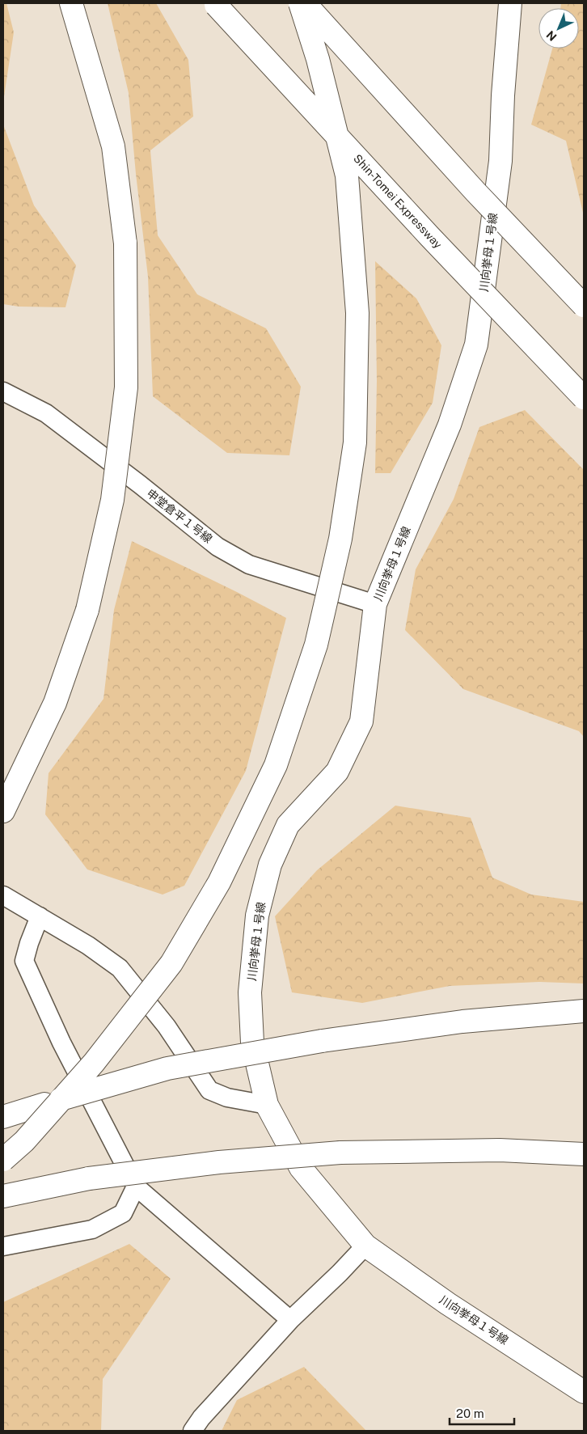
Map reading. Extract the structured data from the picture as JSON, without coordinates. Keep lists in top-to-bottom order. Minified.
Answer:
{"streets":{"main road":["Shin-Tomei Expressway","川向挙母１号線"],"street":["申堂倉平１号線"]},"crossings":[["川向挙母１号線","申堂倉平１号線"]],"scale_bar":"20 m","north":"bottom left"}
